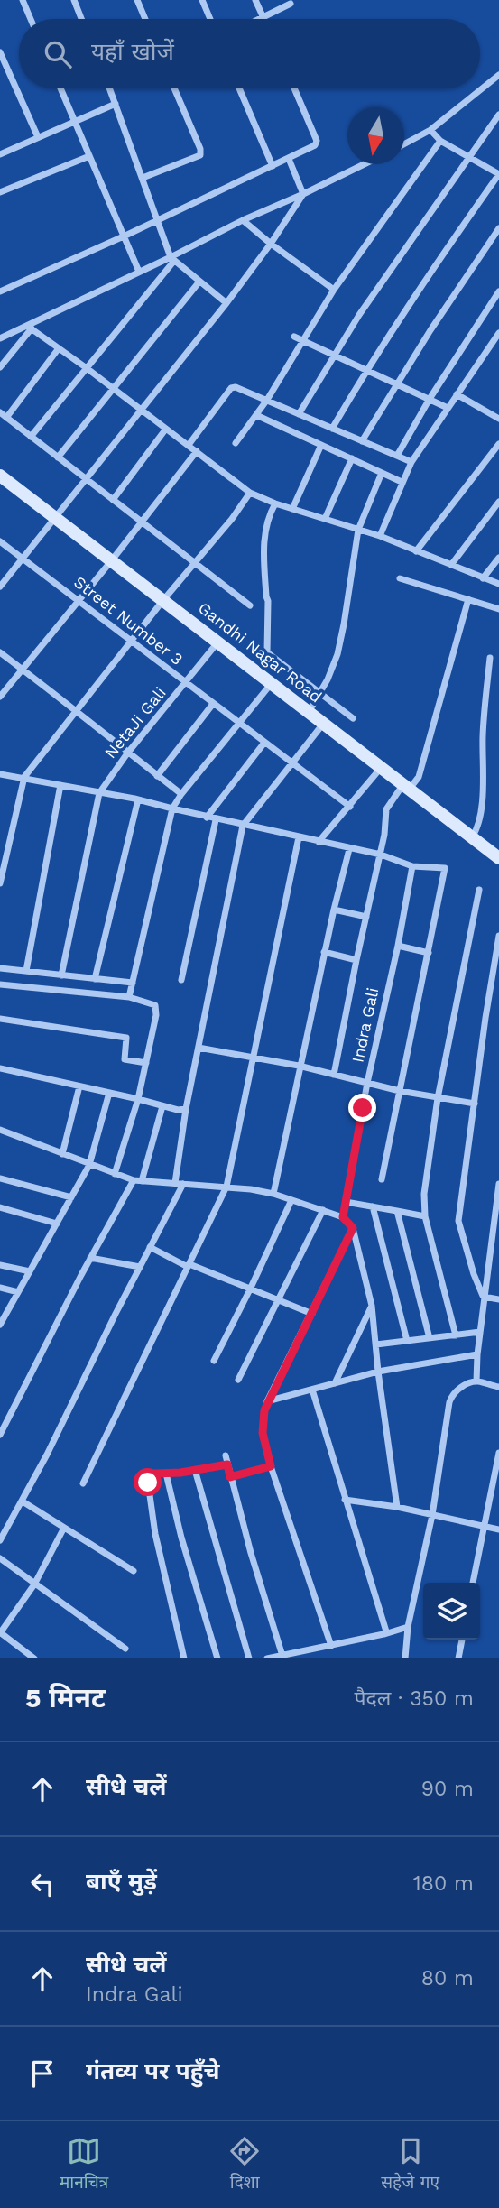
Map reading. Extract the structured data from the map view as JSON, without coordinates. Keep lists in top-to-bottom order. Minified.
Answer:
{"streets":{"street":["Street Number 3","Gandhi Nagar Road","NetaJi Gali","Indra Gali"]},"crossings":[["Street Number 3","NetaJi Gali"],["Gandhi Nagar Road","NetaJi Gali"]],"north":"bottom","page":{"search":"यहाँ खोजें","heading":["5 मिनट","पैदल · 350 m"],"list":[["सीधे चलें","90 m"],["बाएँ मुड़ें","180 m"],["सीधे चलें","Indra Gali","80 m"],"गंतव्य पर पहुँचे"],"nav":["मानचित्र","दिशा","सहेजे गए"]}}
